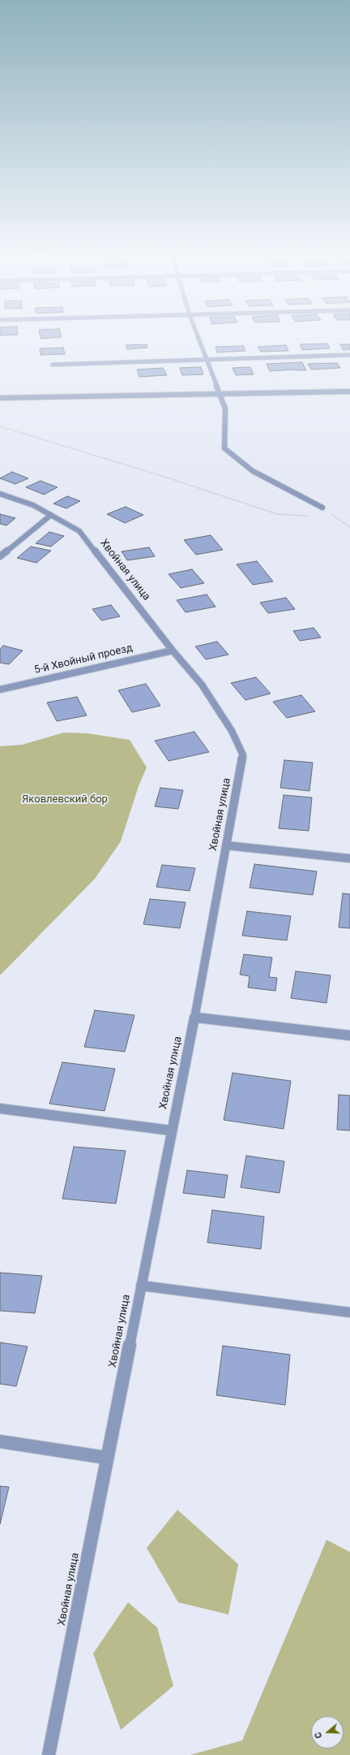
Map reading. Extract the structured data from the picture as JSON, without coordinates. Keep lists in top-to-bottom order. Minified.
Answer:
{"streets":{"street":["Хвойная улица","5-й Хвойный проезд"]},"crossings":[["Хвойная улица","5-й Хвойный проезд"]],"parks":["Яковлевский бор"],"north":"left"}
